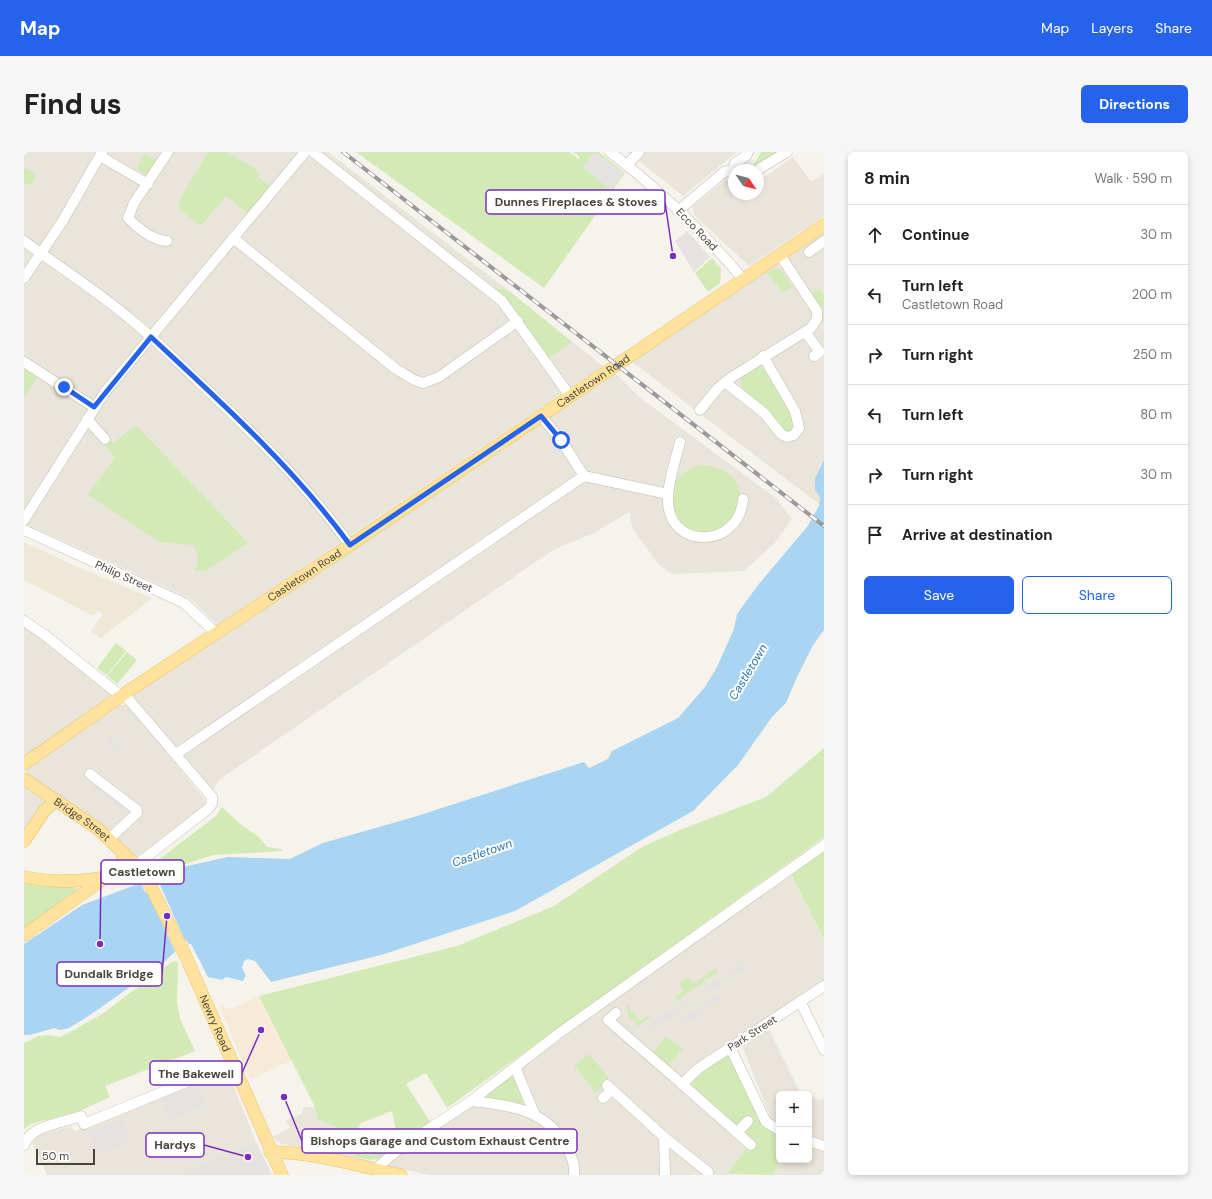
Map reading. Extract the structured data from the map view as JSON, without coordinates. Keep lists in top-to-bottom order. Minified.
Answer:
{"streets":{"main road":["Castletown Road","Bridge Street","Newry Road"],"street":["Ecco Road","Philip Street","Park Street"]},"crossings":[["Ecco Road","Castletown Road"],["Castletown Road","Philip Street"],["Bridge Street","Newry Road"]],"water":["Castletown"],"places":["Dunnes Fireplaces & Stoves","Dundalk Bridge","Castletown","The Bakewell","Bishops Garage and Custom Exhaust Centre","Hardys"],"scale_bar":"50 m","north":"bottom right","page":{"header":"Map","nav":["Map","Layers","Share"],"buttons":["Directions",["Save","Share"]],"title":"Find us","heading":["8 min","Walk · 590 m"],"list":[["Continue","30 m"],["Turn left","Castletown Road","200 m"],["Turn right","250 m"],["Turn left","80 m"],["Turn right","30 m"],"Arrive at destination"],"map_buttons":["+","−"],"scale":"50 m"}}
